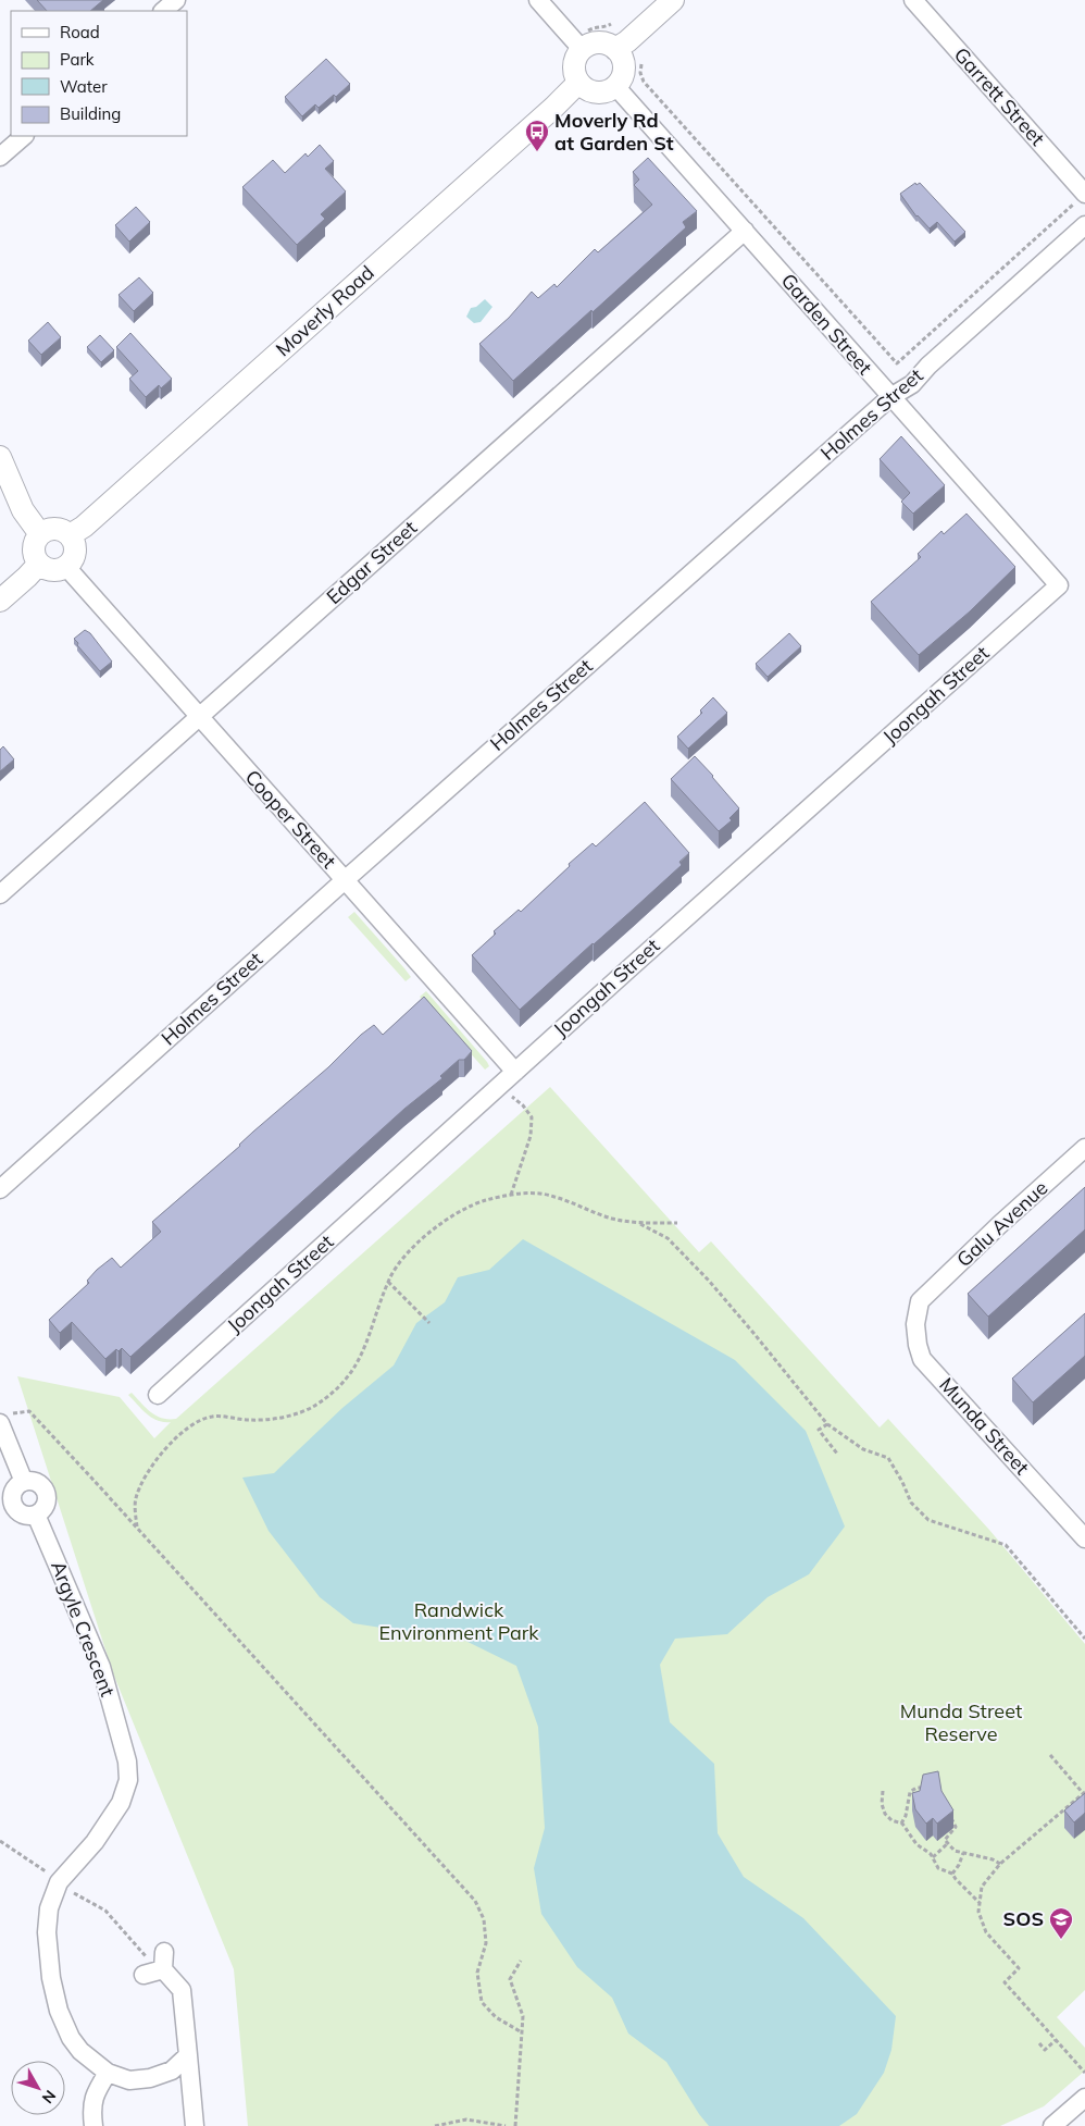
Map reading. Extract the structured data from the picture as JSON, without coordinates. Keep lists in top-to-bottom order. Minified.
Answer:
{"streets":{"street":["Garrett Street","Moverly Road","Garden Street","Holmes Street","Edgar Street","Joongah Street","Cooper Street","Galu Avenue","Munda Street","Argyle Crescent"]},"crossings":[["Moverly Road","Garden Street"],["Moverly Road","Cooper Street"],["Garden Street","Holmes Street"],["Garden Street","Edgar Street"],["Garden Street","Joongah Street"],["Holmes Street","Cooper Street"],["Edgar Street","Cooper Street"],["Joongah Street","Cooper Street"],["Galu Avenue","Munda Street"]],"parks":["Randwick Environment Park","Munda Street Reserve"],"places":{"bus stop":["Moverly Rd at Garden St"],"school or university":["SOS"]},"legend":["Road","Park","Water","Building"],"north":"bottom right"}
